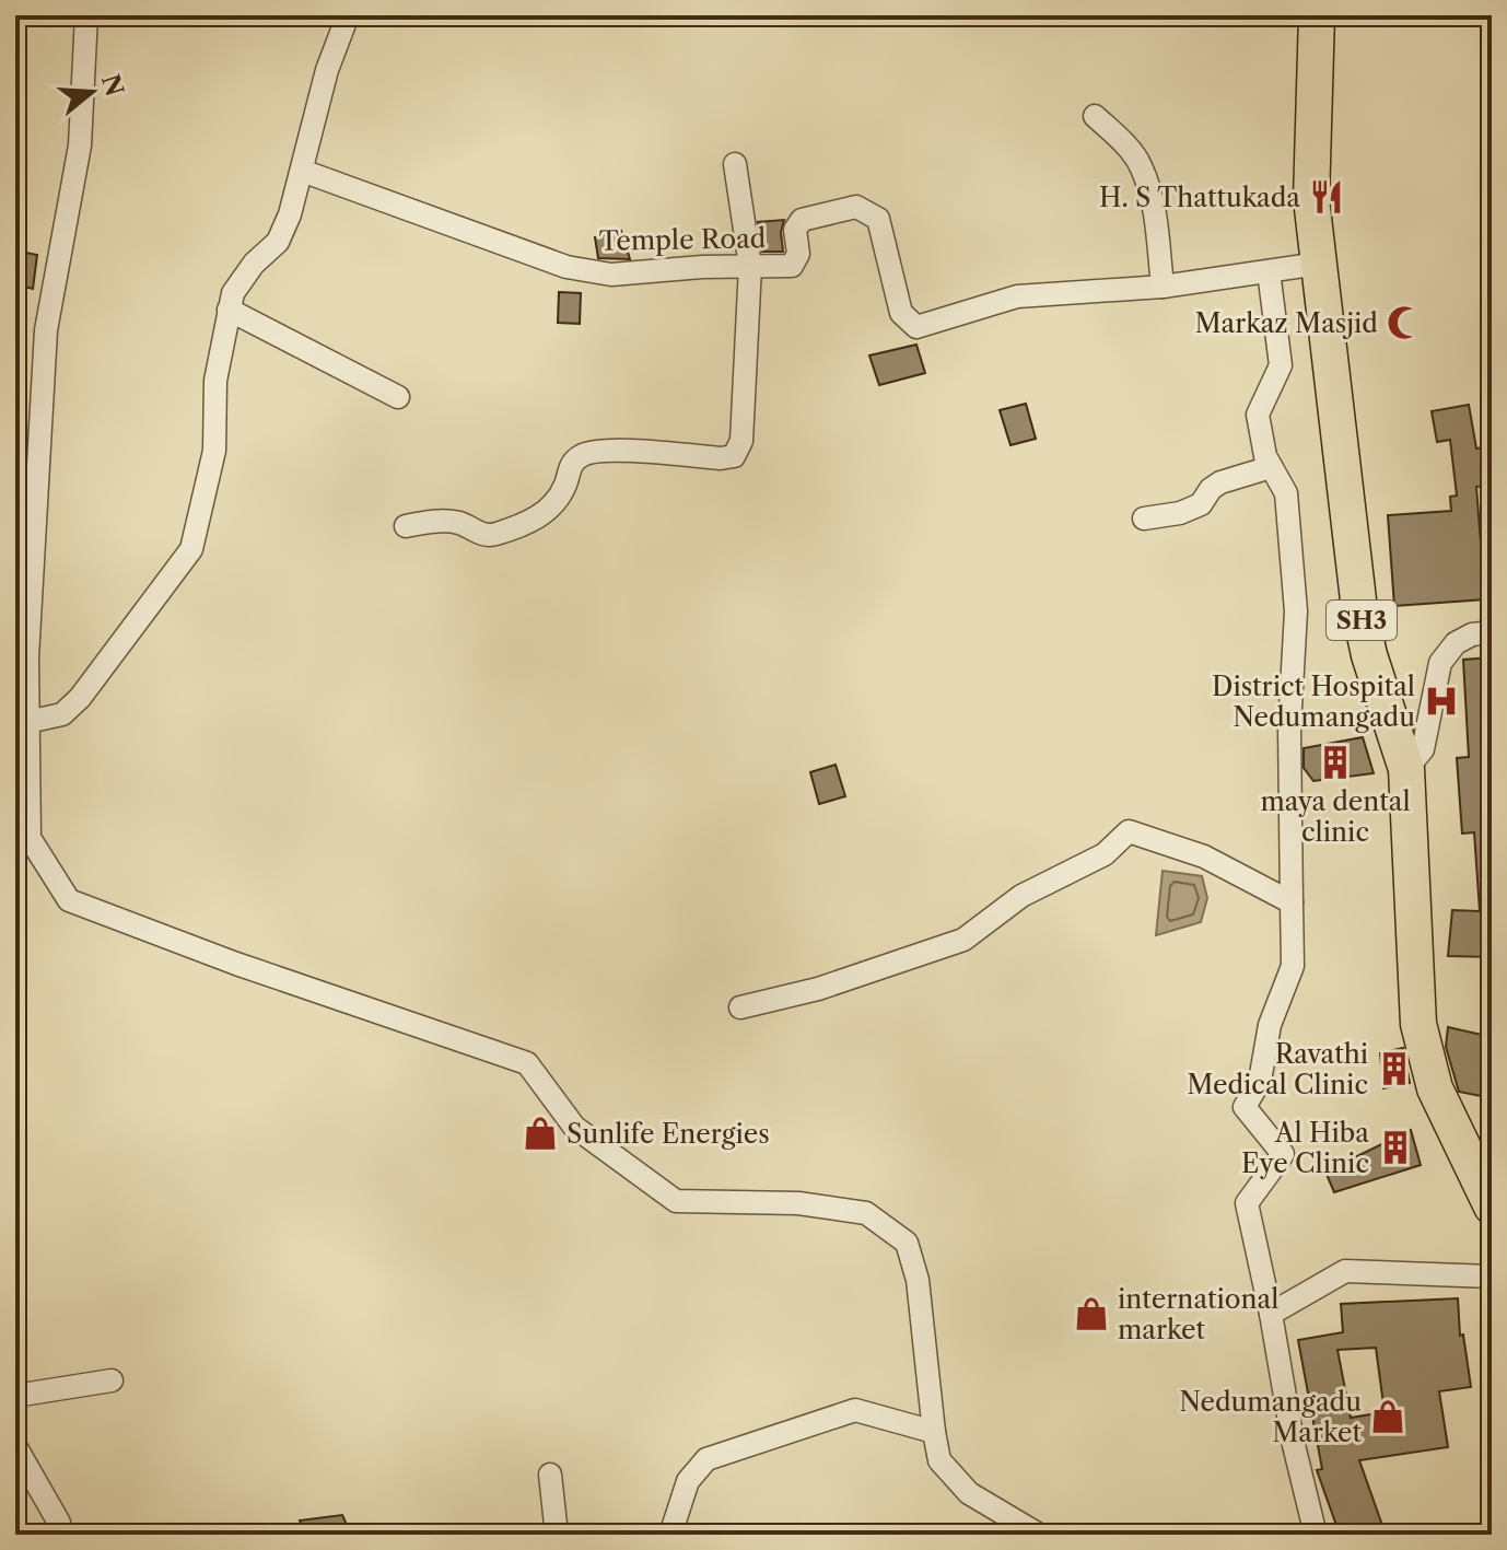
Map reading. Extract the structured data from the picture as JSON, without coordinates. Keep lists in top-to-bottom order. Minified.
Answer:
{"streets":{"main road":["SH3"],"street":["Temple Road"]},"crossings":[["Temple Road","SH3"]],"places":{"restaurant":["H. S Thattukada"],"mosque":["Markaz Masjid"],"hospital":["District Hospital Nedumangadu"],"building":["maya dental clinic","Ravathi Medical Clinic","Al Hiba Eye Clinic"],"shop":["Sunlife Energies","international market","Nedumangadu Market"]},"north":"right"}
